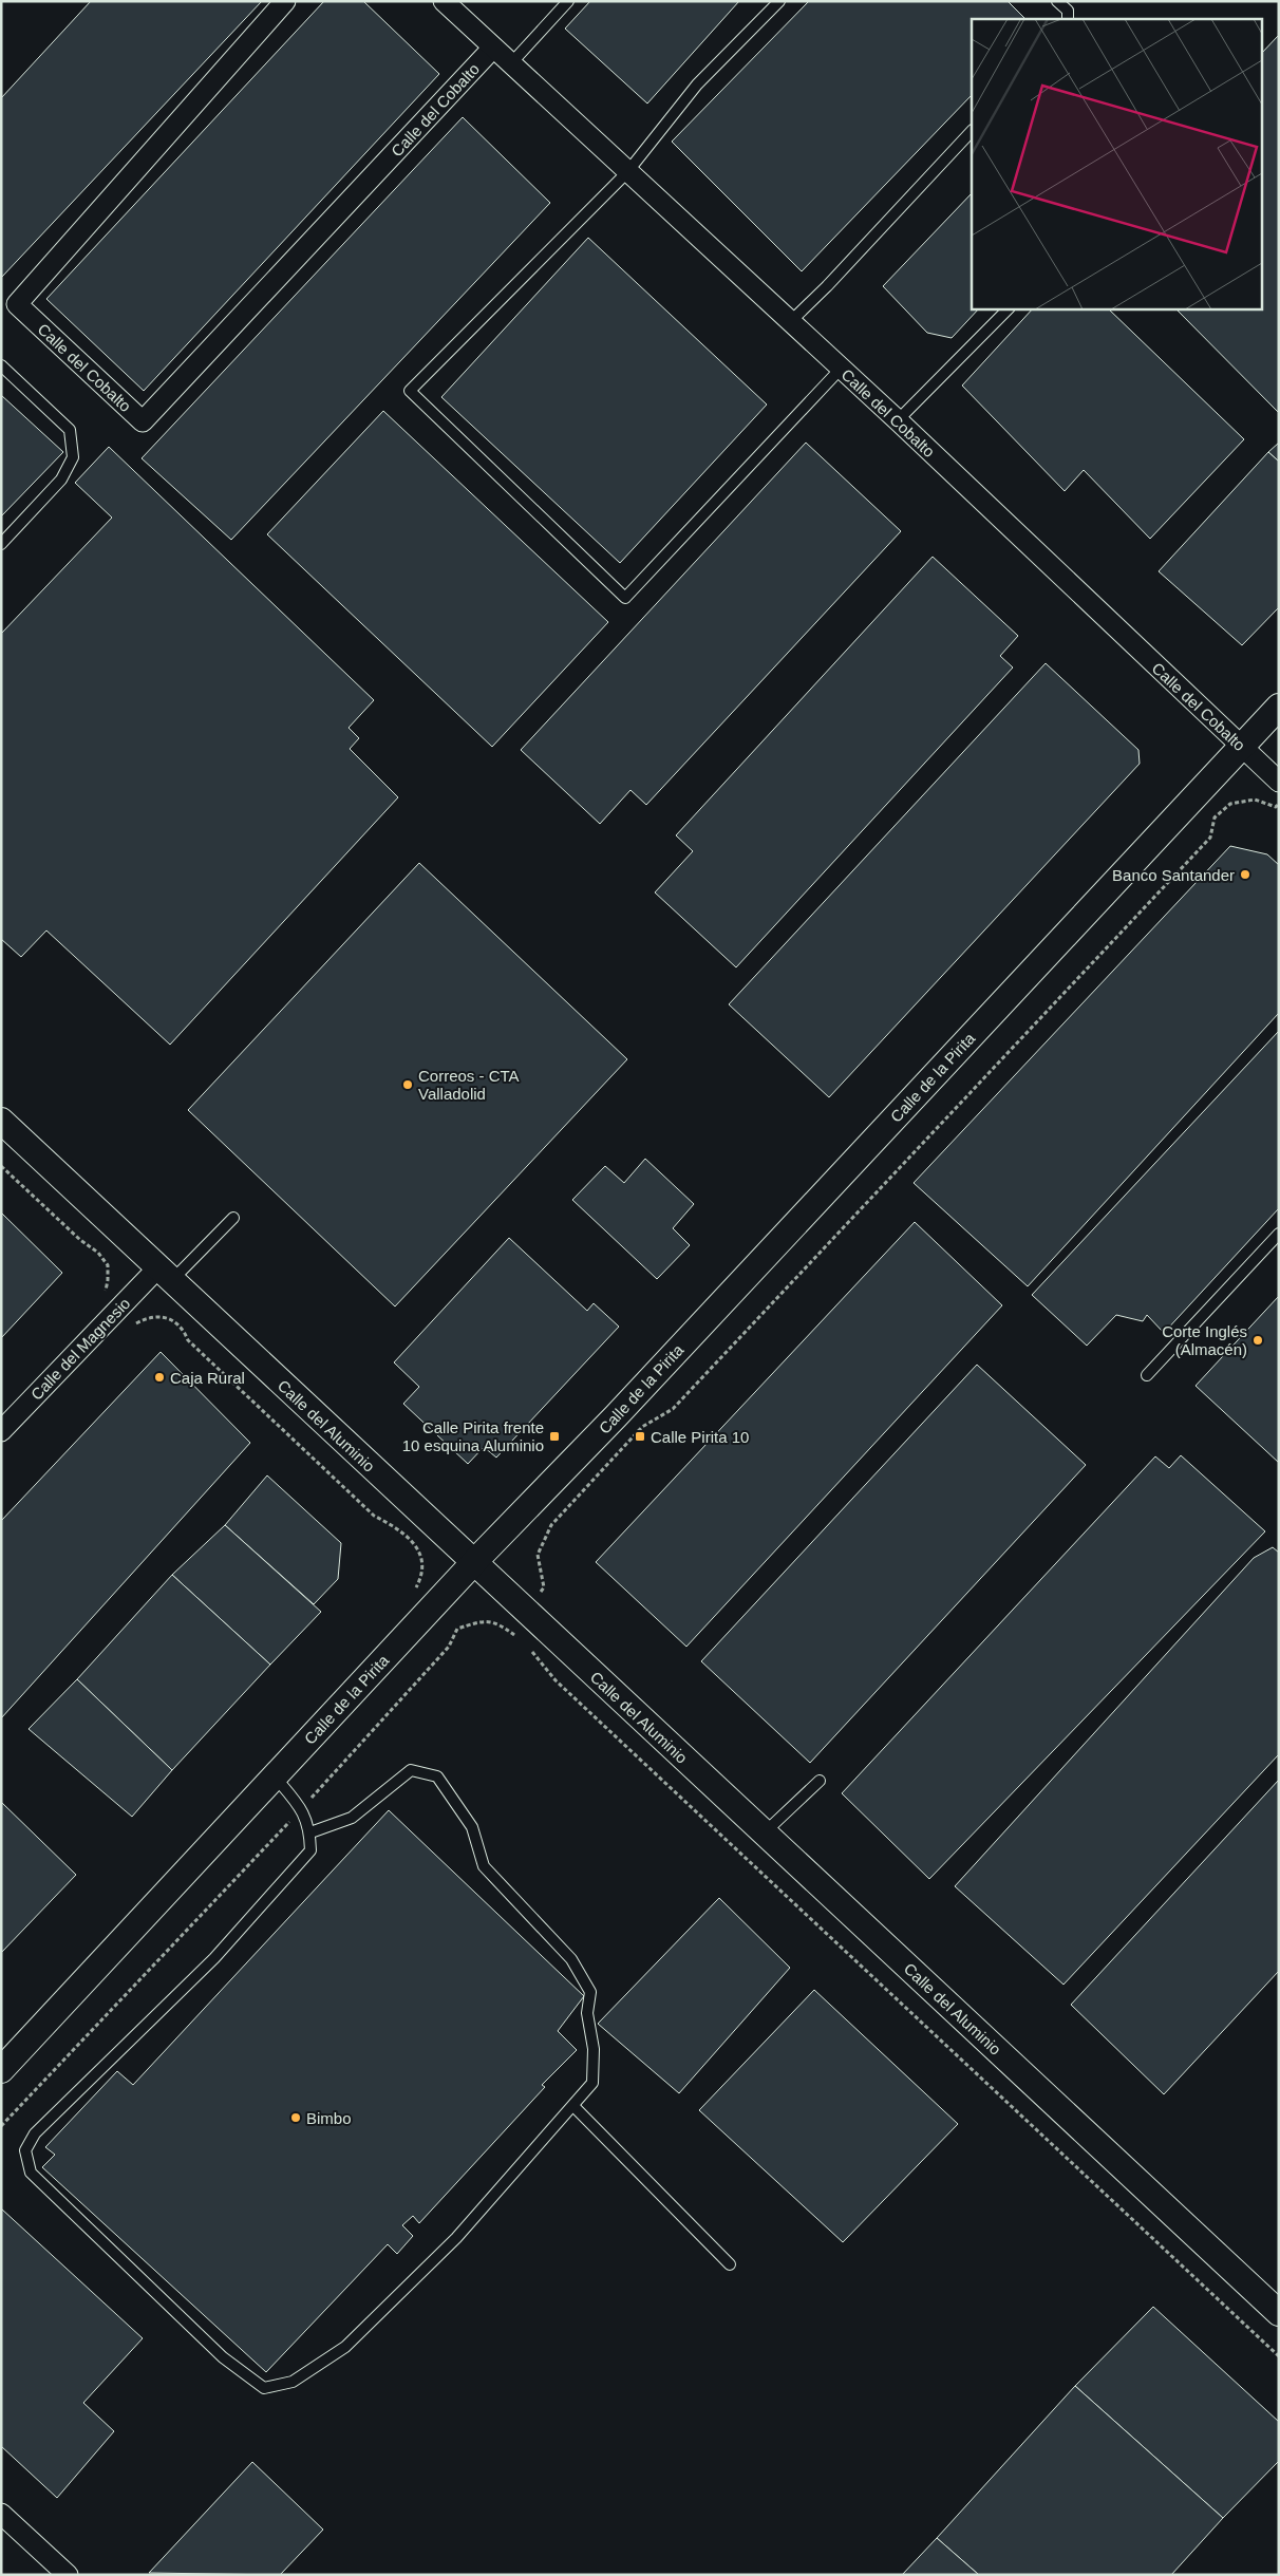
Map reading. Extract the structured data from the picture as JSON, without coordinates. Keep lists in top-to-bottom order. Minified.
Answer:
{"streets":{"street":["Calle del Cobalto","Calle de la Pirita","Calle del Magnesio","Calle del Aluminio"]},"crossings":[["Calle del Cobalto","Calle de la Pirita"],["Calle de la Pirita","Calle del Aluminio"],["Calle del Magnesio","Calle del Aluminio"]],"places":{"other":["Banco Santander","Correos - CTA Valladolid","Corte Inglés (Almacén)","Caja Rural","Bimbo"],"transit":["Calle Pirita frente 10 esquina Aluminio","Calle Pirita 10"]}}
